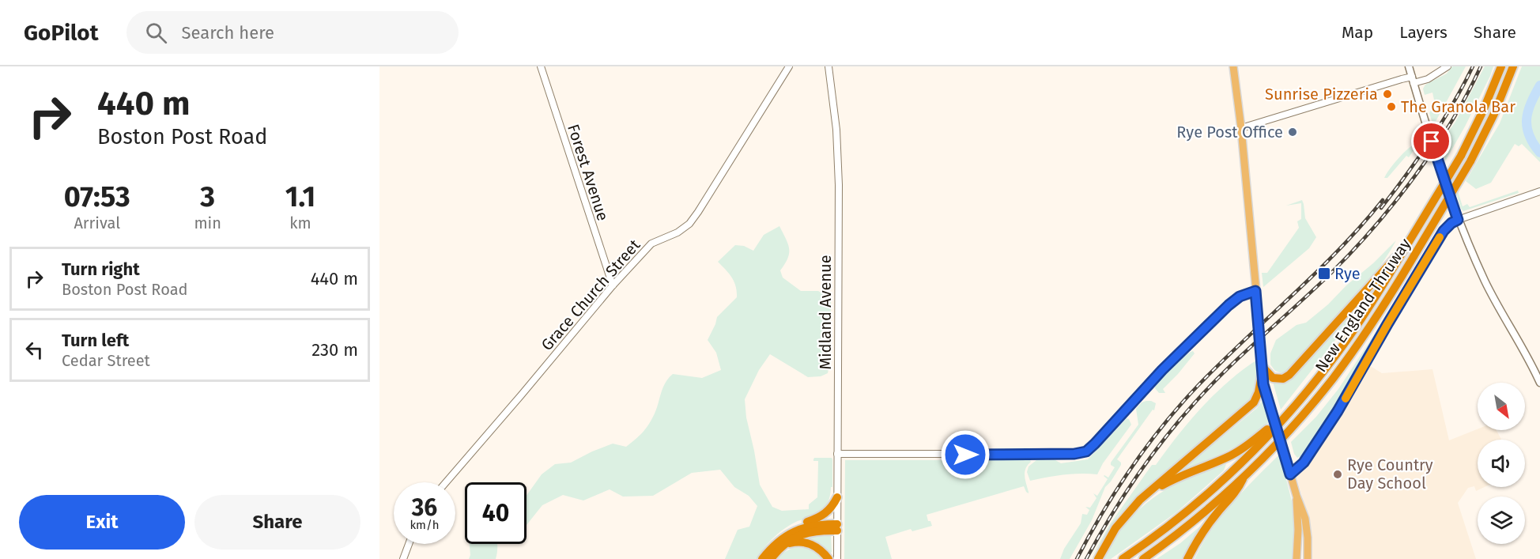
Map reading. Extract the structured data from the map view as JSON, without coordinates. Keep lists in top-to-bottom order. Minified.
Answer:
{"streets":{"highway":["New England Thruway"],"street":["Forest Avenue","Grace Church Street","Midland Avenue"]},"crossings":[["Forest Avenue","Grace Church Street"]],"places":{"other":["Sunrise Pizzeria","The Granola Bar","Rye Post Office","Rye Country Day School"],"transit":["Rye"]},"north":"bottom right","page":{"header":"GoPilot","search":"Search here","nav":["Map","Layers","Share"],"turn":["440 m","Boston Post Road"],"eta":["07:53","Arrival","3","min","1.1","km"],"list":[{"name":"Turn right","note":"Boston Post Road","value":"440 m"},{"name":"Turn left","note":"Cedar Street","value":"230 m"}],"speed":"36 km/h","limit":"40","buttons":["Exit","Share"]}}
